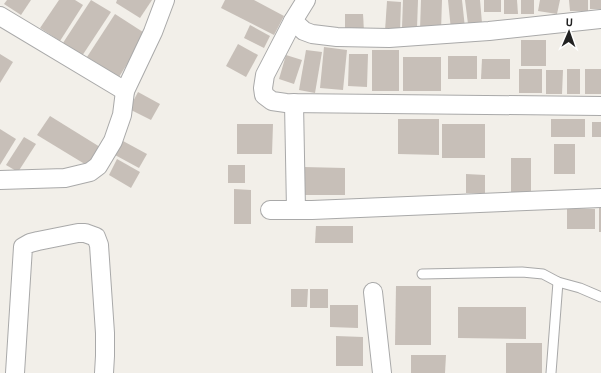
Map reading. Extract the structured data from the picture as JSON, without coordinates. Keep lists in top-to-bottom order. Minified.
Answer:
{"north":"top"}
